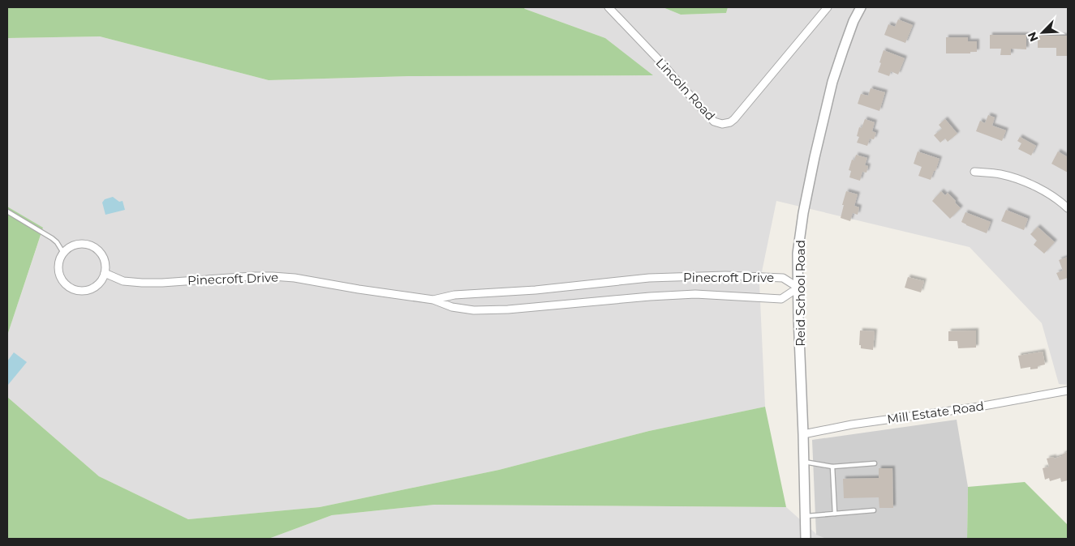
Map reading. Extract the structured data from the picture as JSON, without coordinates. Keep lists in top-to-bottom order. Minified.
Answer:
{"streets":{"street":["Lincoln Road","Pinecroft Drive","Reid School Road","Mill Estate Road"]},"crossings":[["Pinecroft Drive","Reid School Road"],["Reid School Road","Mill Estate Road"]],"north":"bottom left"}
